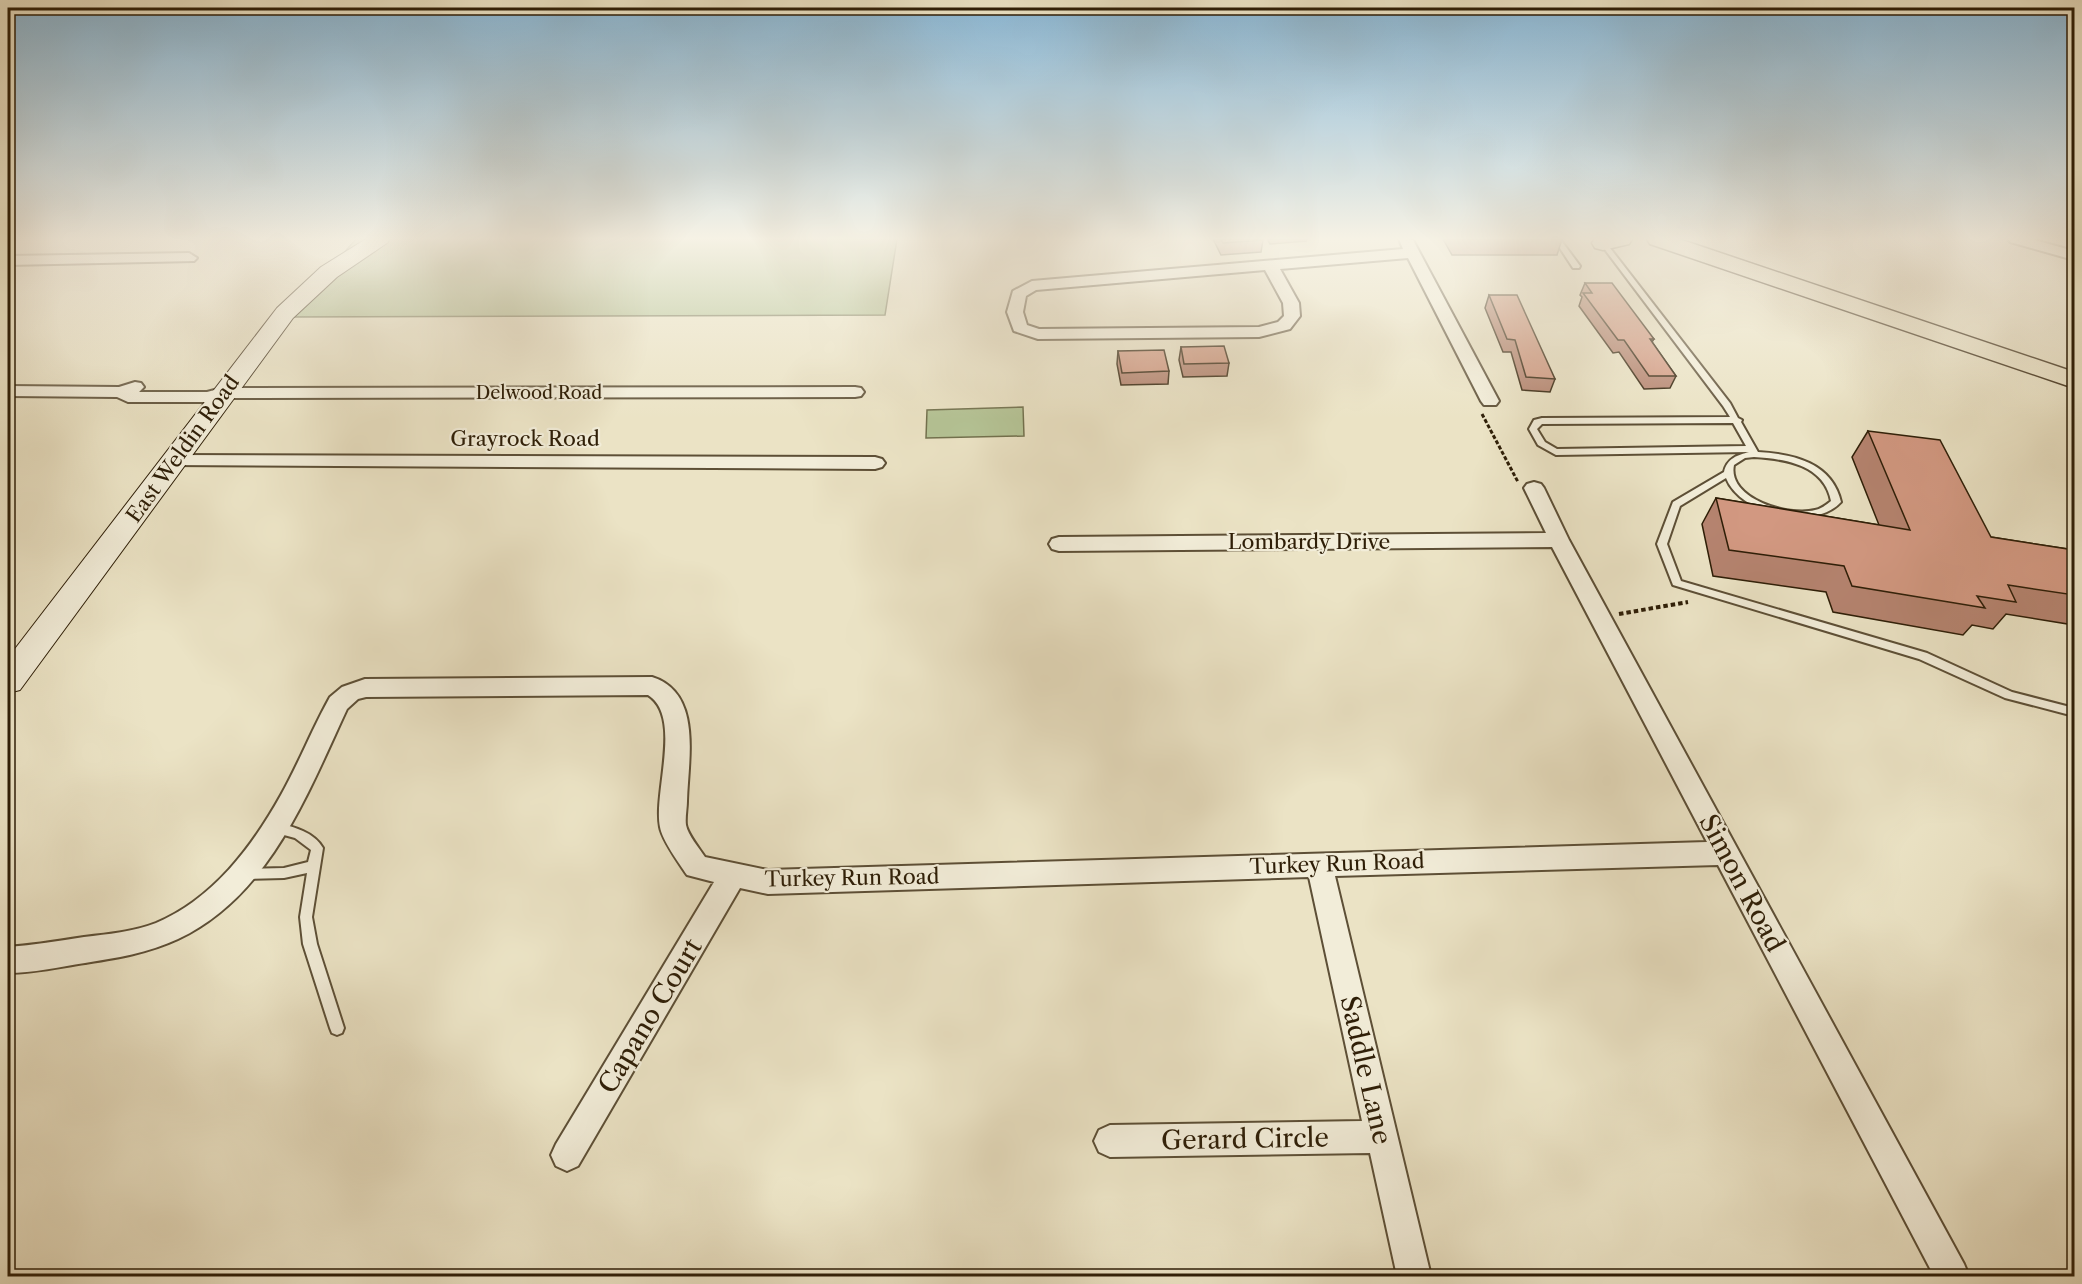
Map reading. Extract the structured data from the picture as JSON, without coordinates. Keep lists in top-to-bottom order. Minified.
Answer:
{"streets":{"street":["Delwood Road","Grayrock Road","East Weldin Road","Lombardy Drive","Turkey Run Road","Simon Road","Capano Court","Saddle Lane","Gerard Circle"]},"crossings":[["Delwood Road","East Weldin Road"],["Grayrock Road","East Weldin Road"],["Lombardy Drive","Simon Road"],["Turkey Run Road","Simon Road"],["Turkey Run Road","Capano Court"],["Turkey Run Road","Saddle Lane"],["Saddle Lane","Gerard Circle"]]}
